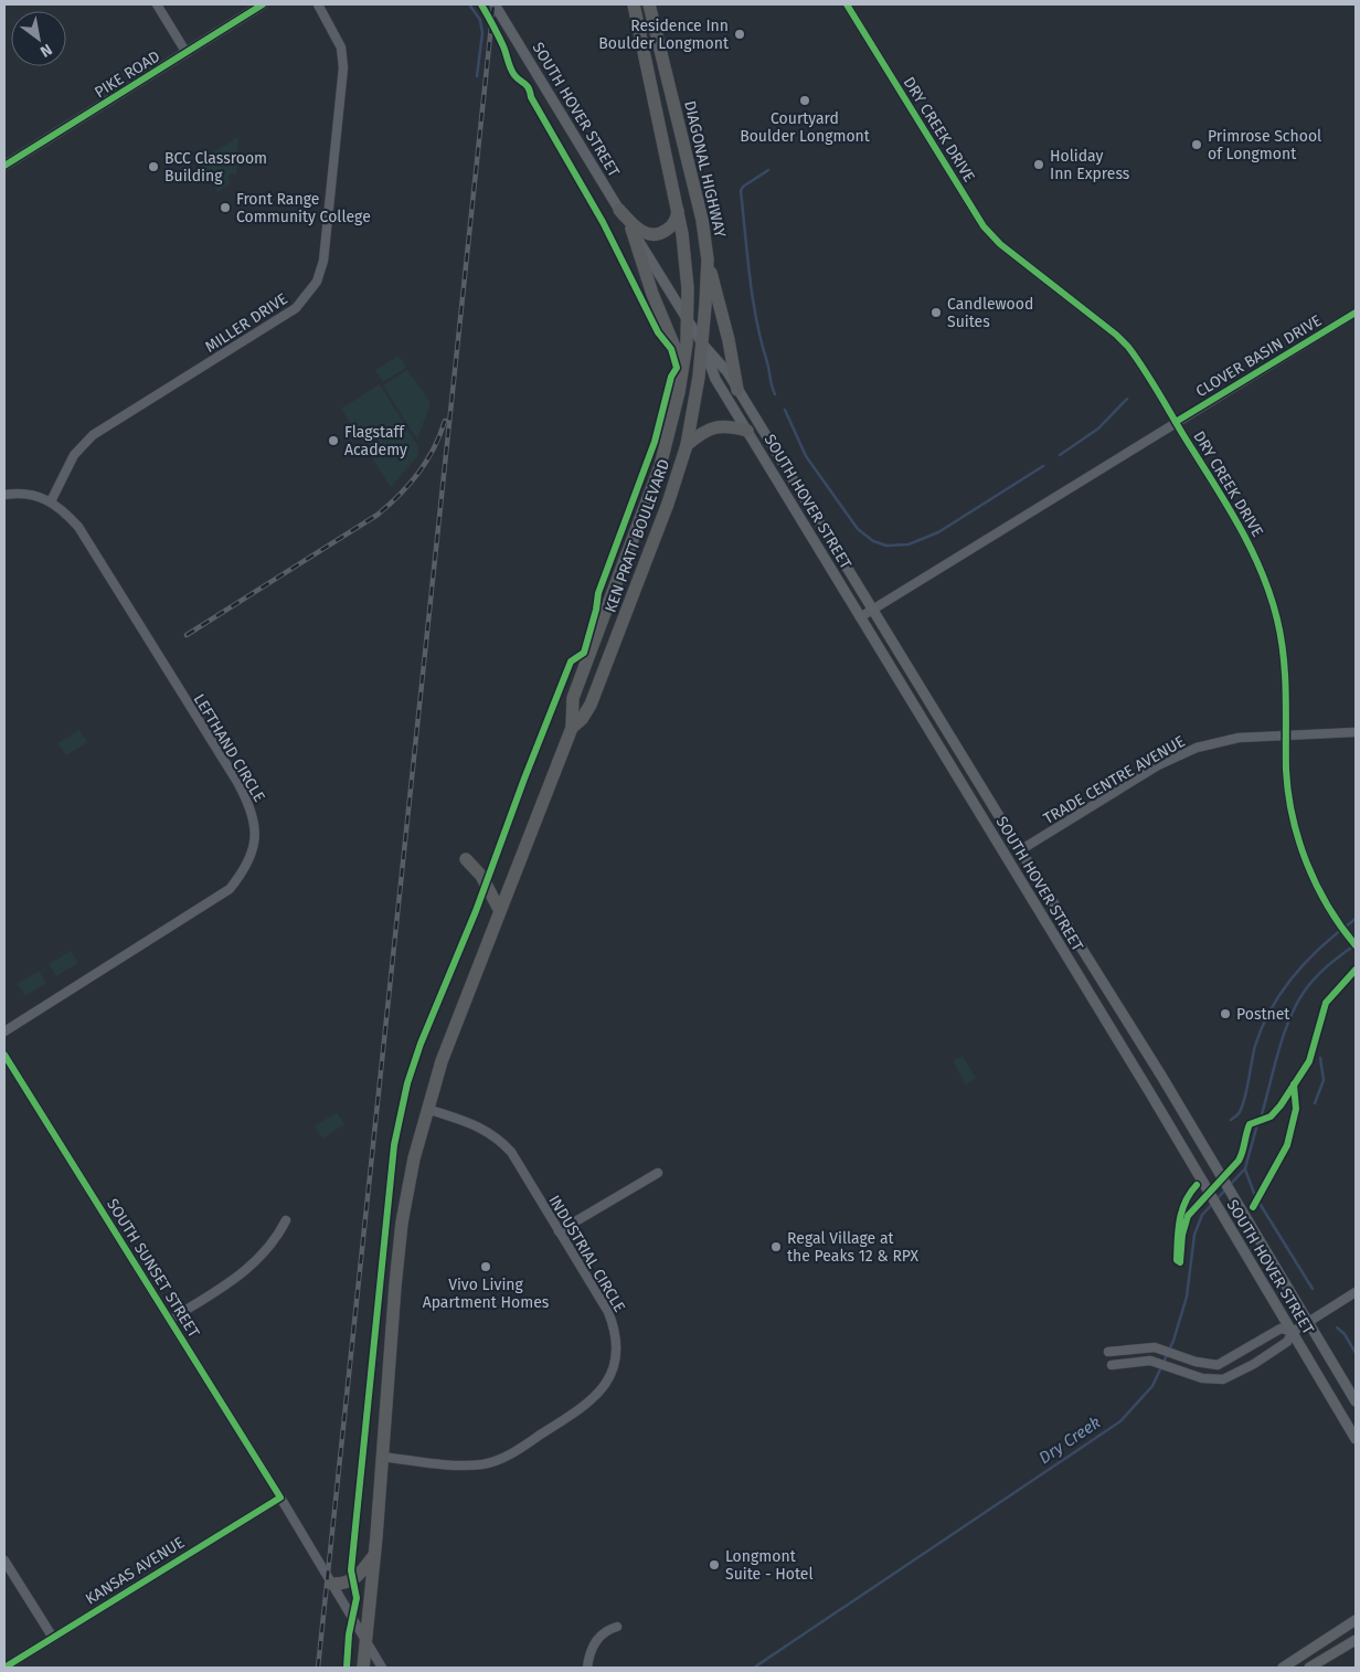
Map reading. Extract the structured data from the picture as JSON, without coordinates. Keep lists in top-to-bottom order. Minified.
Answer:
{"streets":{"highway":["DIAGONAL HIGHWAY","KEN PRATT BOULEVARD"],"main road":["PIKE ROAD","SOUTH HOVER STREET"],"street":["DRY CREEK DRIVE","MILLER DRIVE","CLOVER BASIN DRIVE","LEFTHAND CIRCLE","TRADE CENTRE AVENUE","INDUSTRIAL CIRCLE","SOUTH SUNSET STREET","KANSAS AVENUE"]},"crossings":[["SOUTH HOVER STREET","DIAGONAL HIGHWAY"],["SOUTH HOVER STREET","CLOVER BASIN DRIVE"],["SOUTH HOVER STREET","KEN PRATT BOULEVARD"],["SOUTH HOVER STREET","TRADE CENTRE AVENUE"],["DRY CREEK DRIVE","CLOVER BASIN DRIVE"],["DRY CREEK DRIVE","TRADE CENTRE AVENUE"],["DIAGONAL HIGHWAY","KEN PRATT BOULEVARD"],["MILLER DRIVE","LEFTHAND CIRCLE"],["KEN PRATT BOULEVARD","INDUSTRIAL CIRCLE"],["KEN PRATT BOULEVARD","SOUTH SUNSET STREET"],["SOUTH SUNSET STREET","KANSAS AVENUE"]],"water":["Dry Creek"],"places":["Residence Inn Boulder Longmont","Courtyard Boulder Longmont","Primrose School of Longmont","Holiday Inn Express","BCC Classroom Building","Front Range Community College","Candlewood Suites","Flagstaff Academy","Postnet","Regal Village at the Peaks 12 & RPX","Vivo Living Apartment Homes","Longmont Suite - Hotel"],"north":"bottom right"}
